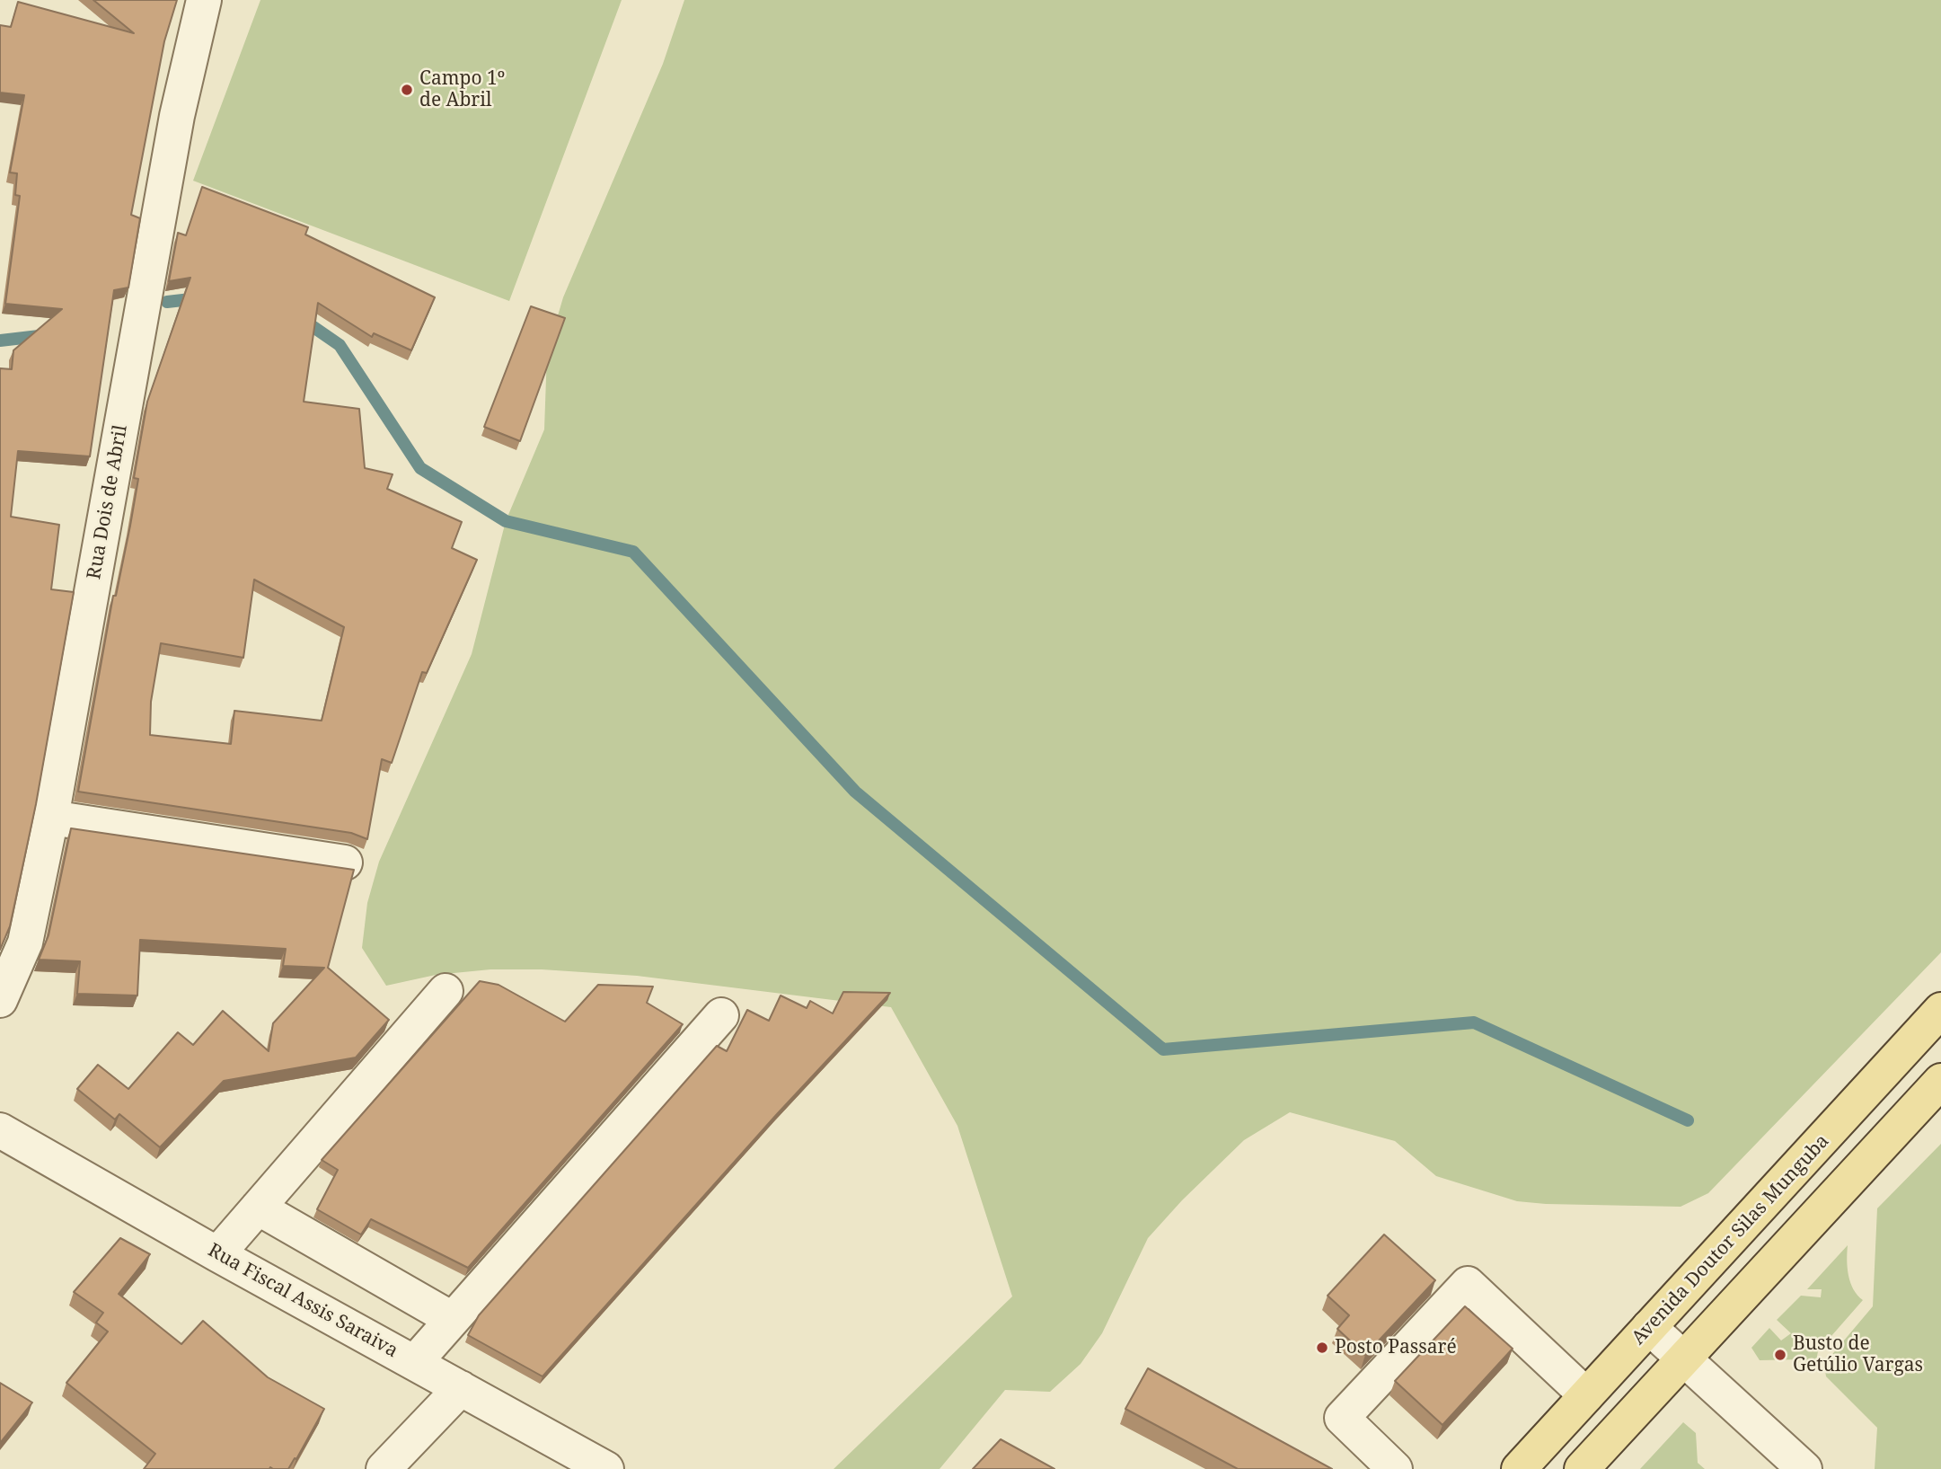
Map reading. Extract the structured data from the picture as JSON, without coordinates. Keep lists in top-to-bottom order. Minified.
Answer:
{"streets":{"main road":["Avenida Doutor Silas Munguba"],"street":["Rua Dois de Abril","Rua Fiscal Assis Saraiva"]},"places":["Campo 1º de Abril","Posto Passaré","Busto de Getúlio Vargas"]}
